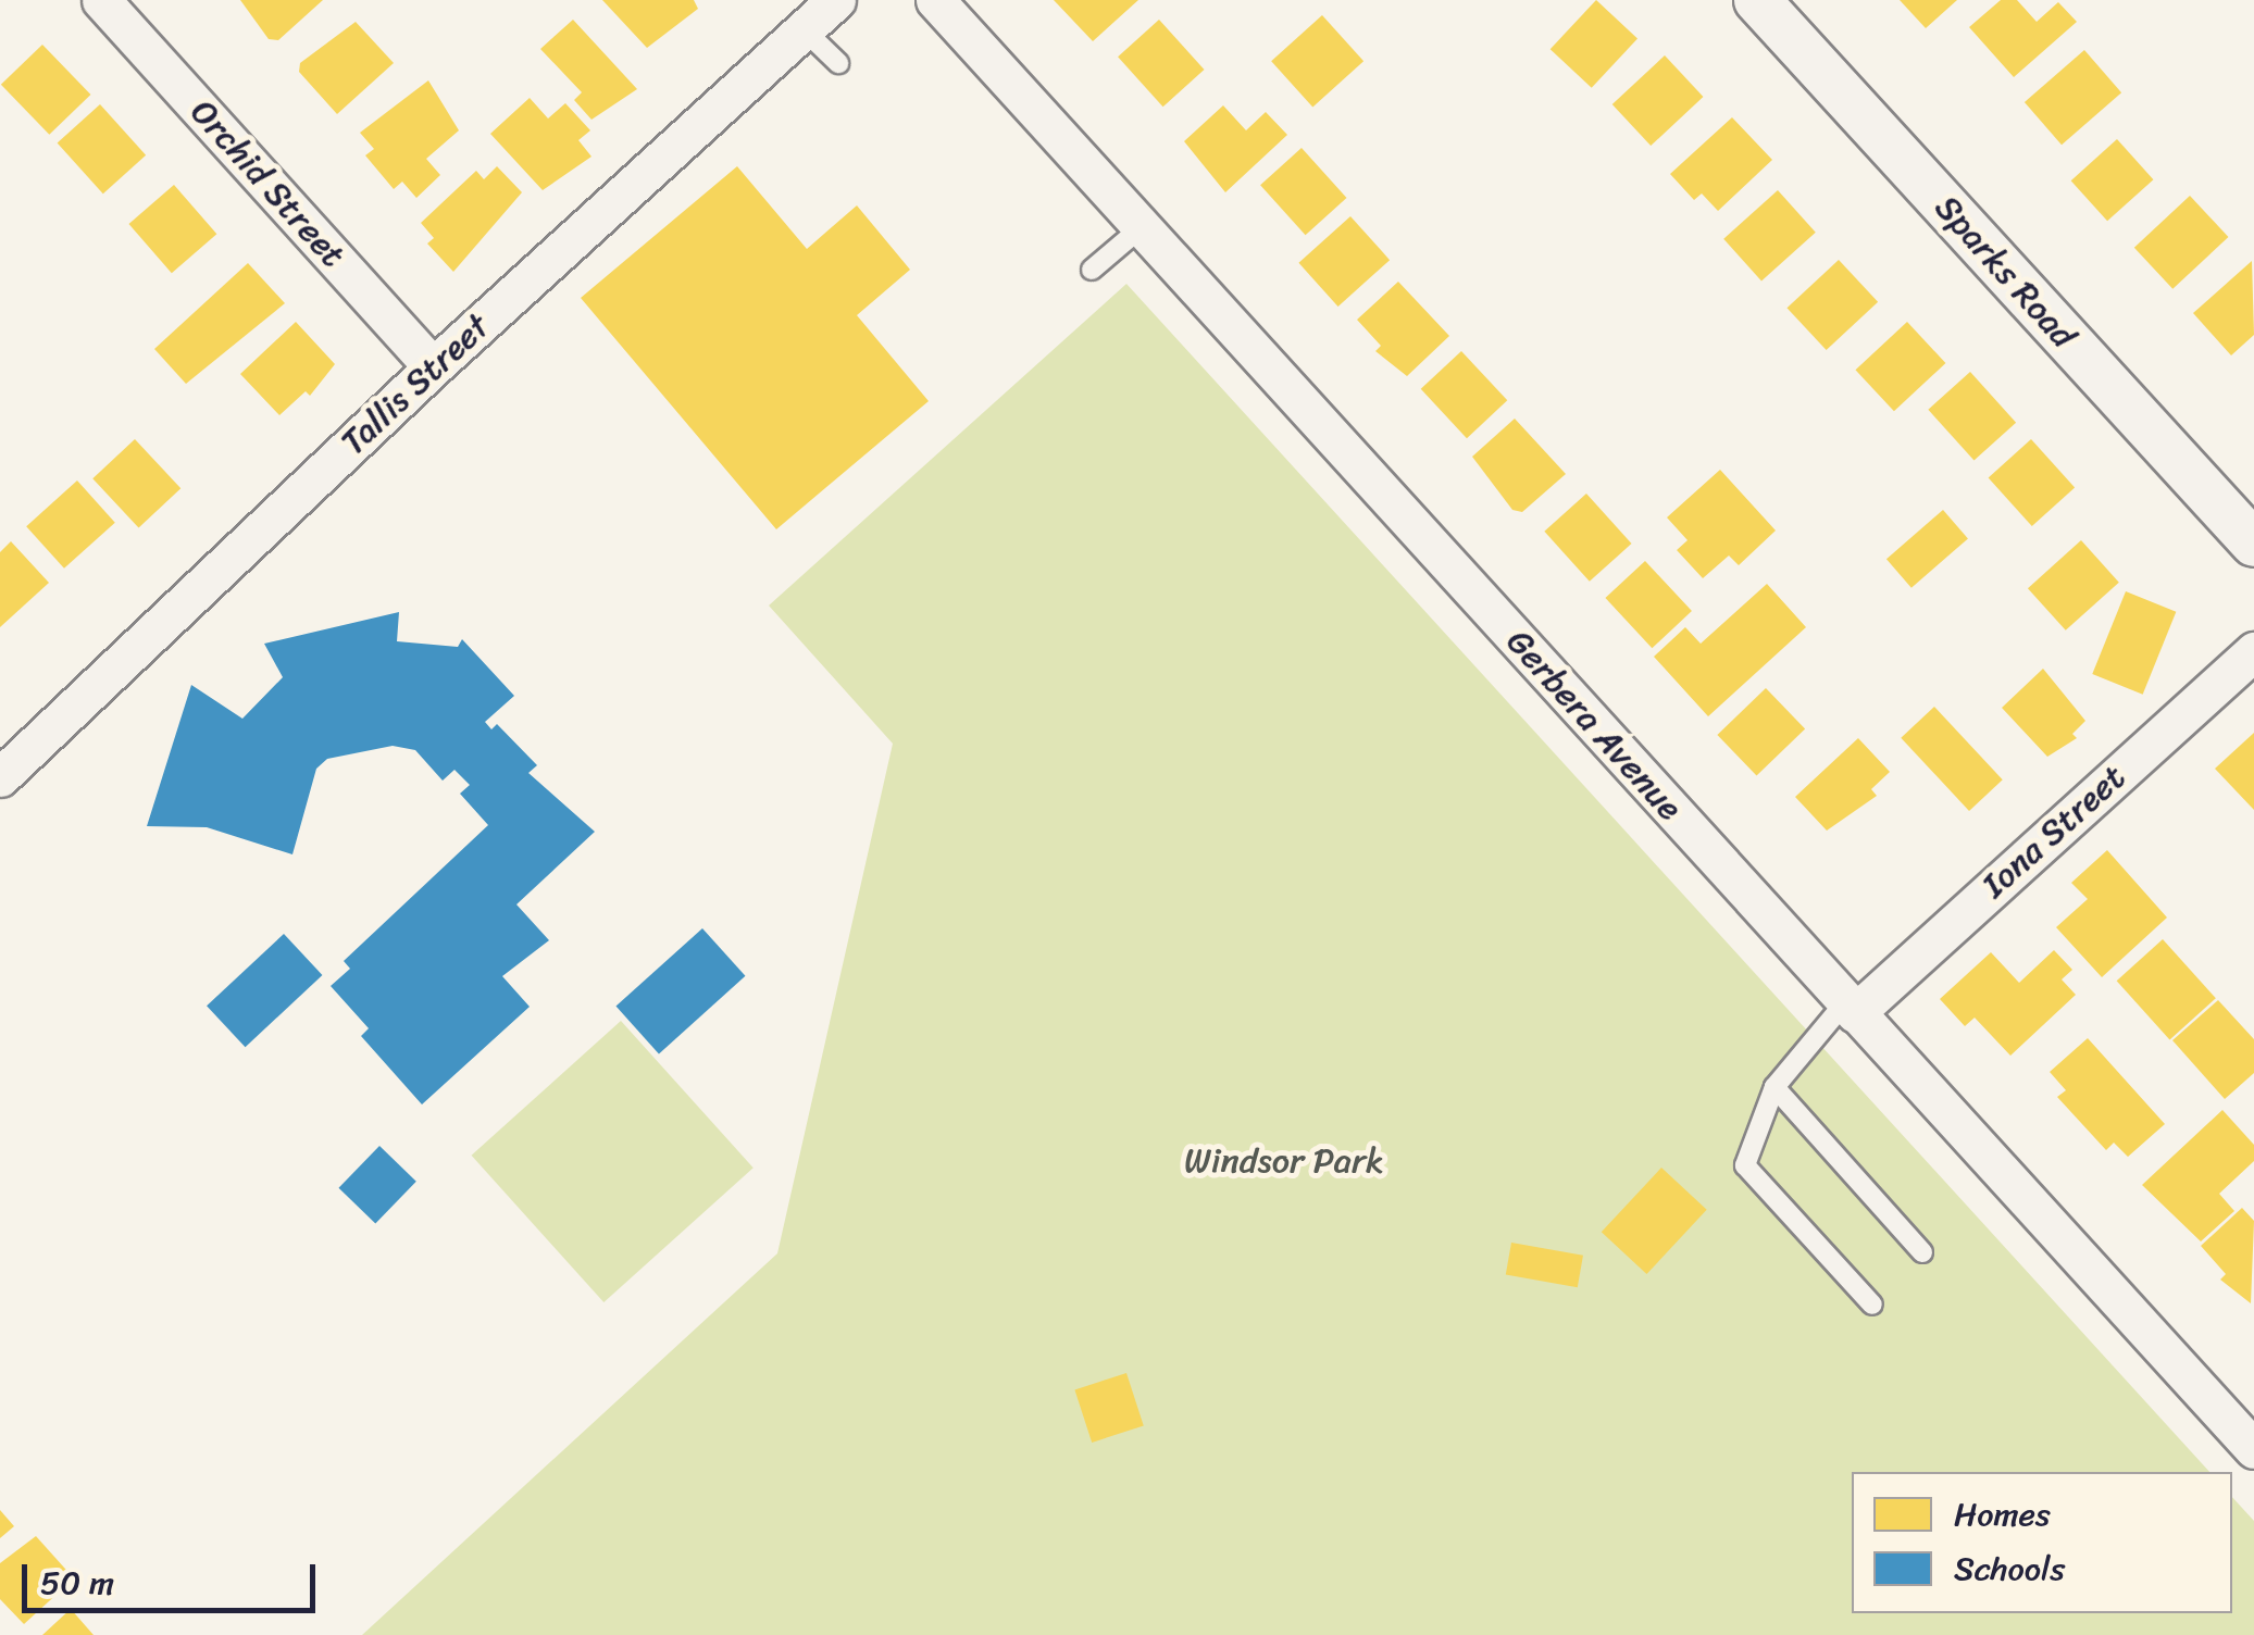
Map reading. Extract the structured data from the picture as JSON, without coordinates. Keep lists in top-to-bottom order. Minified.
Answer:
{"streets":{"street":["Orchid Street","Sparks Road","Tallis Street","Gerbera Avenue","Iona Street"]},"crossings":[["Orchid Street","Tallis Street"],["Gerbera Avenue","Iona Street"]],"parks":["Windsor Park"],"legend":["Homes","Schools"],"scale_bar":"50 m"}
